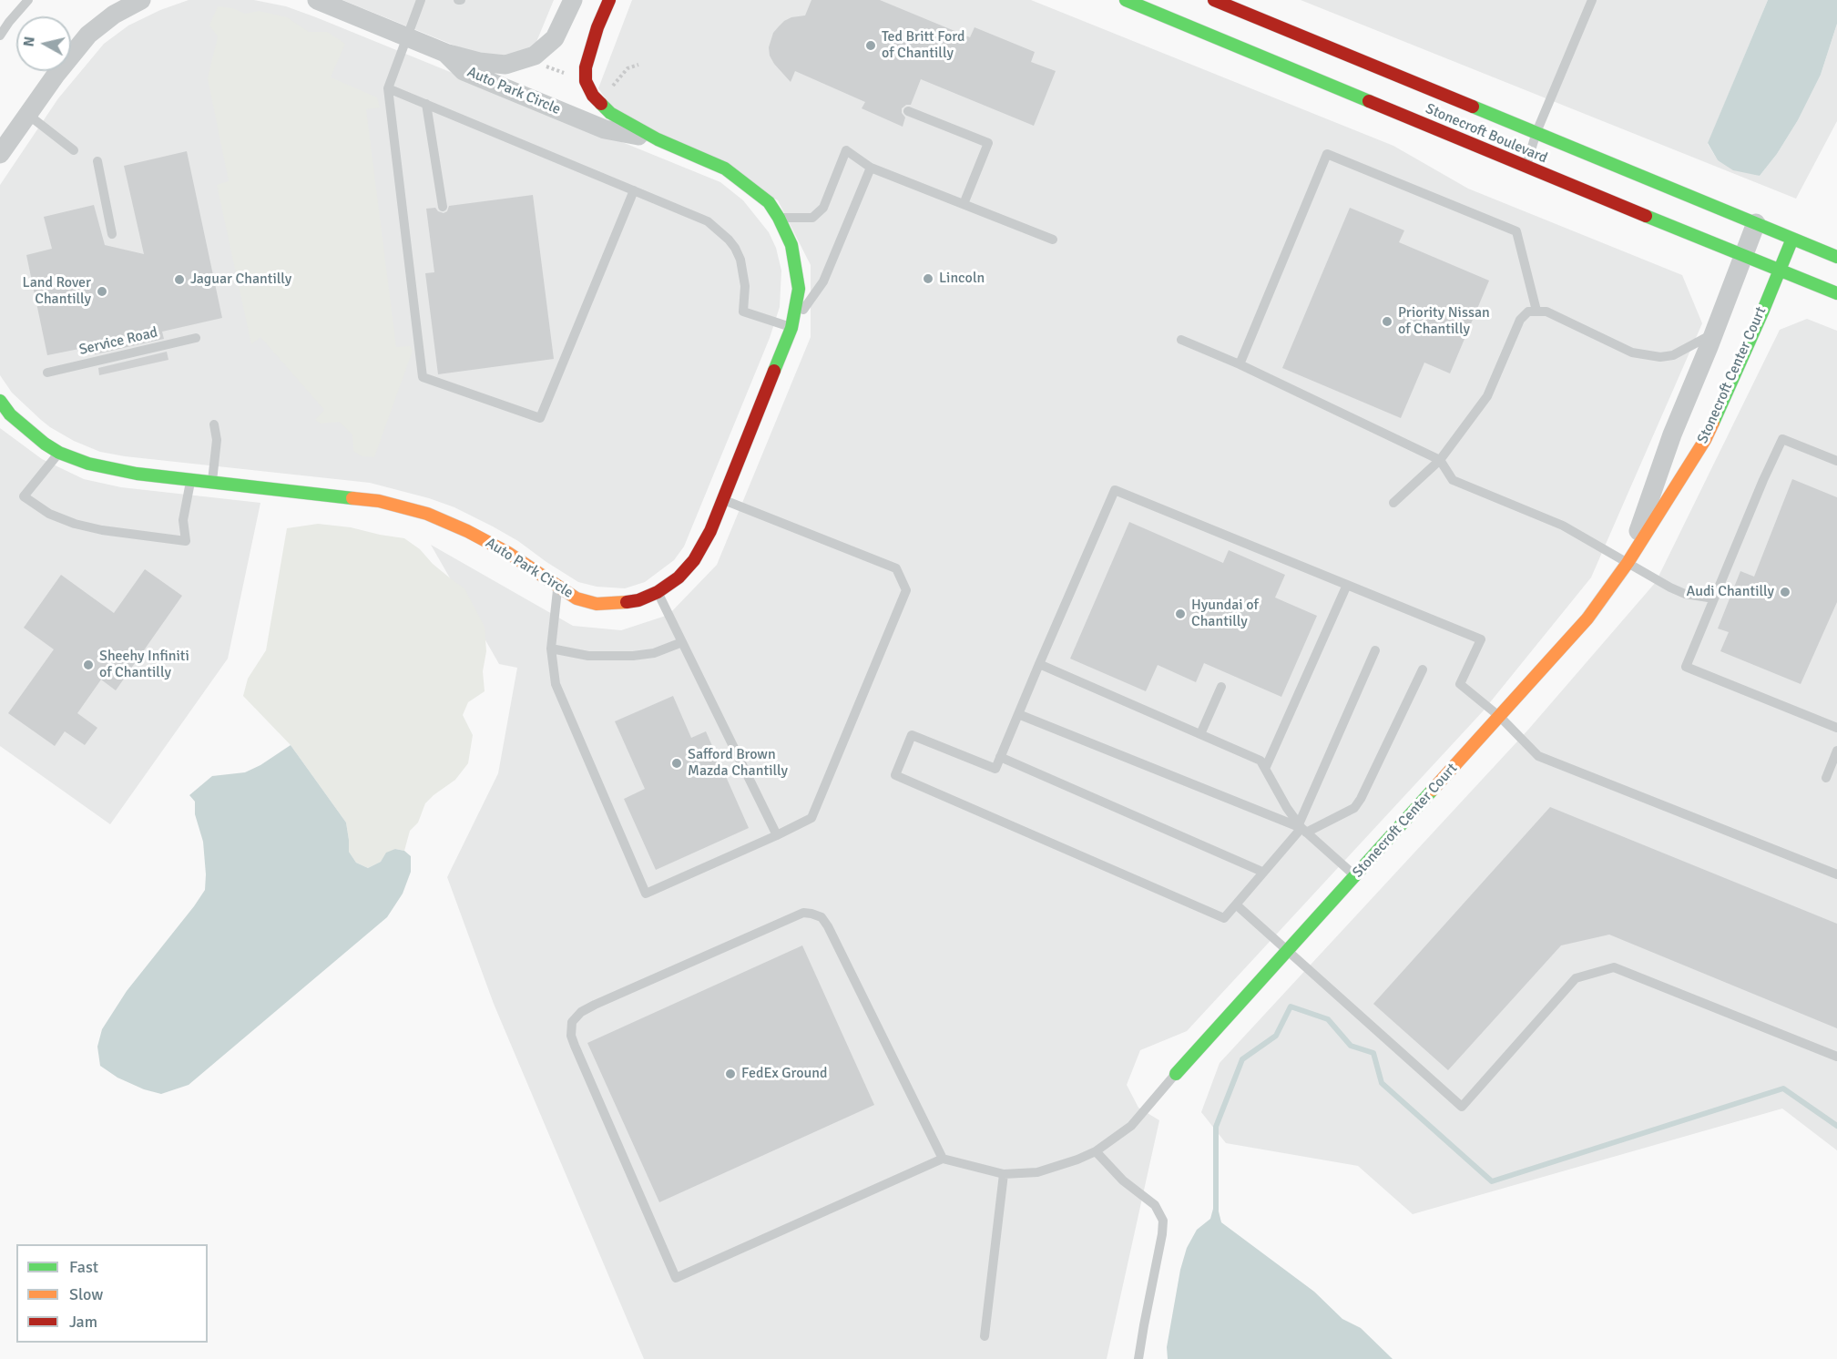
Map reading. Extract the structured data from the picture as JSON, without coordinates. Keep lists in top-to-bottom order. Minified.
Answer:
{"streets":{"street":["Auto Park Circle","Stonecroft Boulevard","Stonecroft Center Court"],"lane":["Service Road"]},"crossings":[["Stonecroft Boulevard","Stonecroft Center Court"]],"places":["Ted Britt Ford of Chantilly","Lincoln","Jaguar Chantilly","Land Rover Chantilly","Priority Nissan of Chantilly","Audi Chantilly","Hyundai of Chantilly","Sheehy Infiniti of Chantilly","Safford Brown Mazda Chantilly","FedEx Ground"],"legend":["Fast","Slow","Jam"],"north":"left"}
